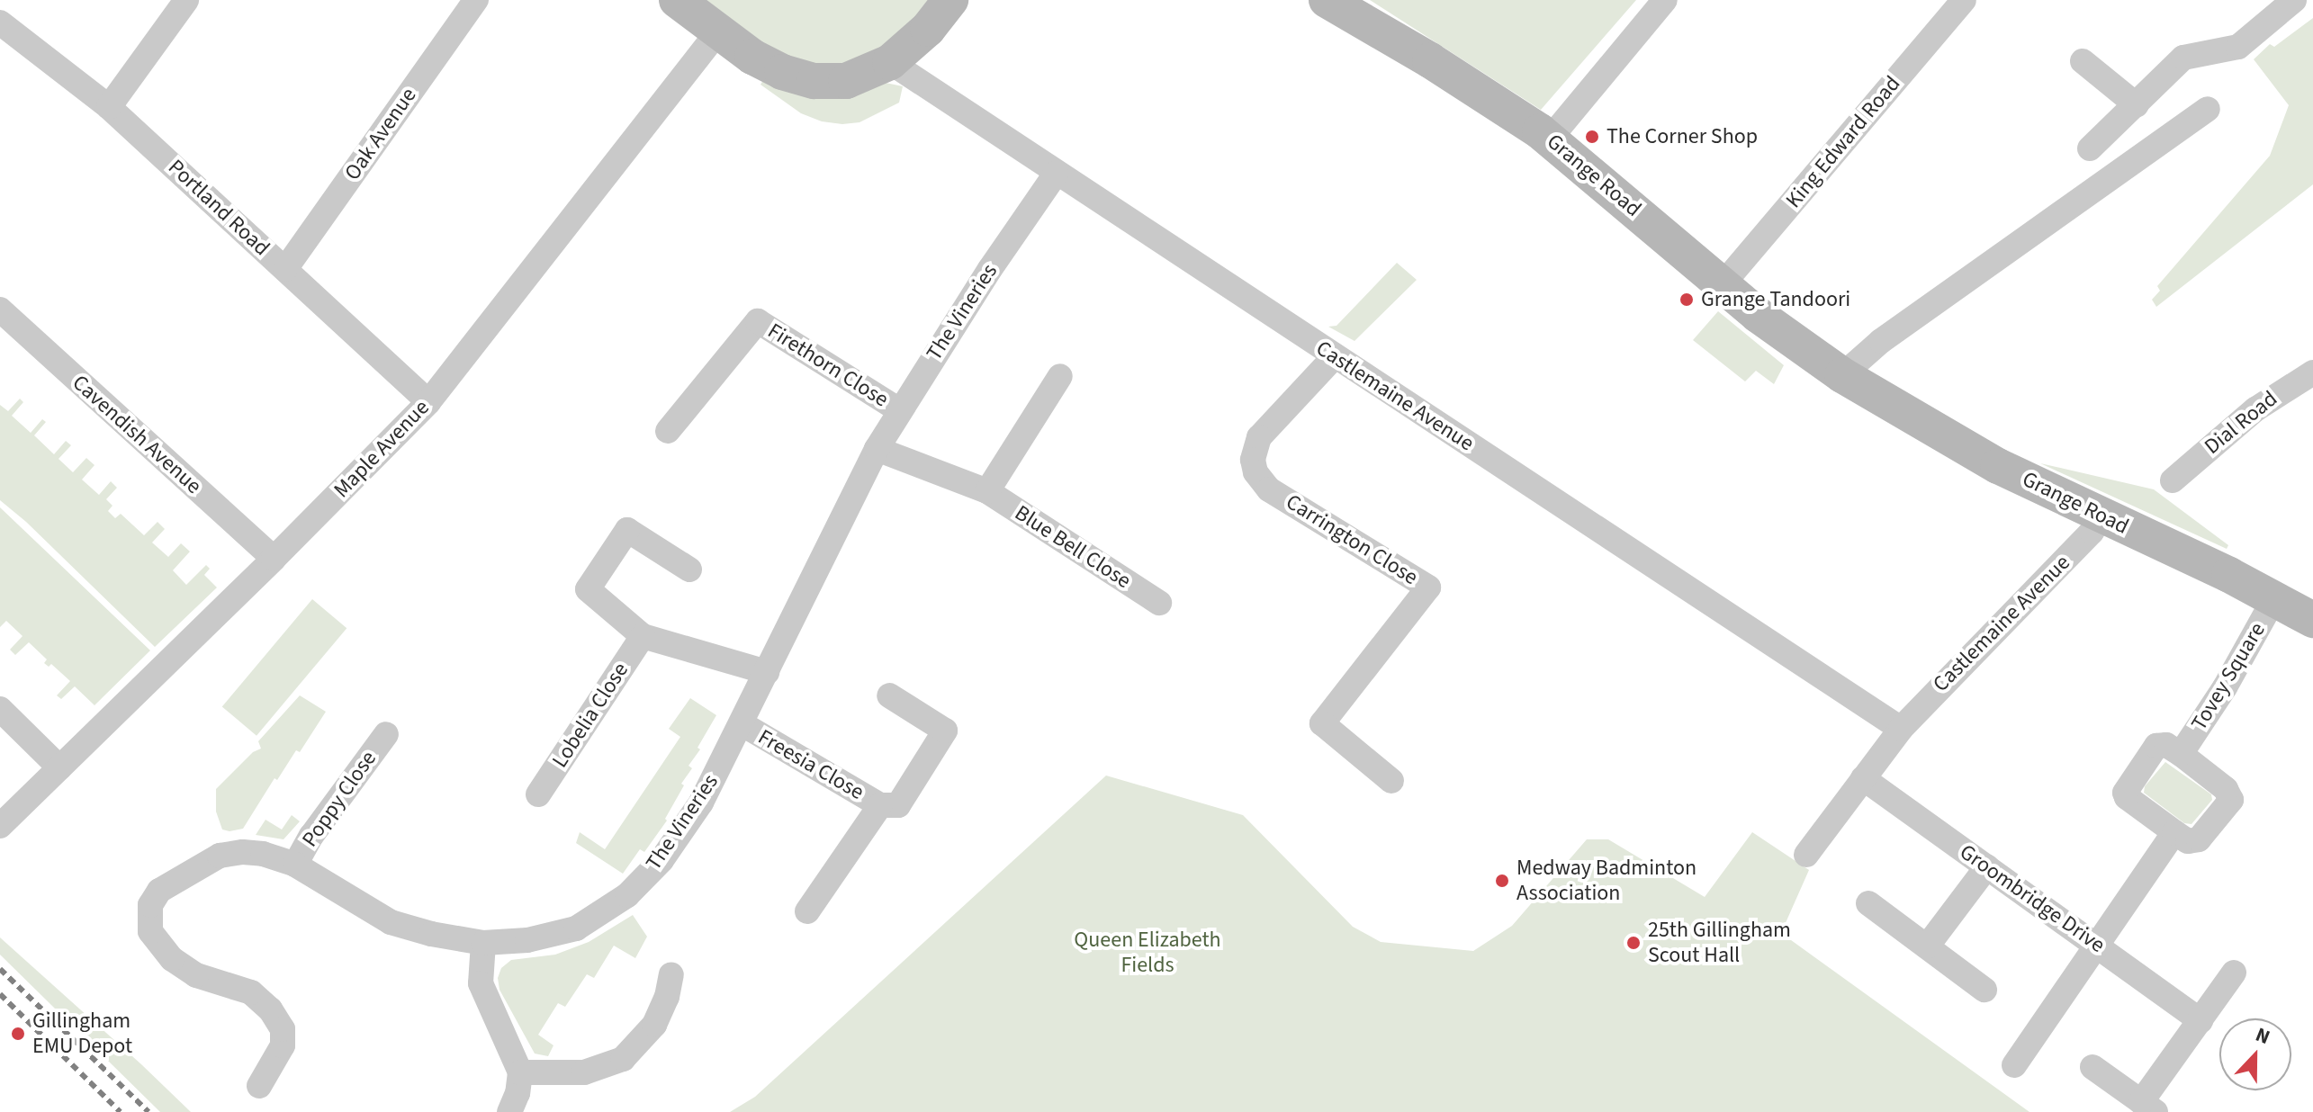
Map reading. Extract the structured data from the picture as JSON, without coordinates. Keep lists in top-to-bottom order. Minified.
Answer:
{"streets":{"street":["Oak Avenue","King Edward Road","Grange Road","Portland Road","The Vineries","Firethorn Close","Castlemaine Avenue","Dial Road","Cavendish Avenue","Maple Avenue","Carrington Close","Blue Bell Close","Tovey Square","Lobelia Close","Freesia Close","Poppy Close","Groombridge Drive"]},"crossings":[["Oak Avenue","Portland Road"],["King Edward Road","Grange Road"],["Grange Road","Castlemaine Avenue"],["Grange Road","Tovey Square"],["Portland Road","Maple Avenue"],["The Vineries","Firethorn Close"],["The Vineries","Castlemaine Avenue"],["The Vineries","Blue Bell Close"],["The Vineries","Freesia Close"],["The Vineries","Poppy Close"],["Castlemaine Avenue","Carrington Close"],["Castlemaine Avenue","Groombridge Drive"],["Cavendish Avenue","Maple Avenue"]],"parks":["Queen Elizabeth Fields"],"places":["The Corner Shop","Grange Tandoori","Medway Badminton Association","25th Gillingham Scout Hall","Gillingham EMU Depot"],"north":"top"}
